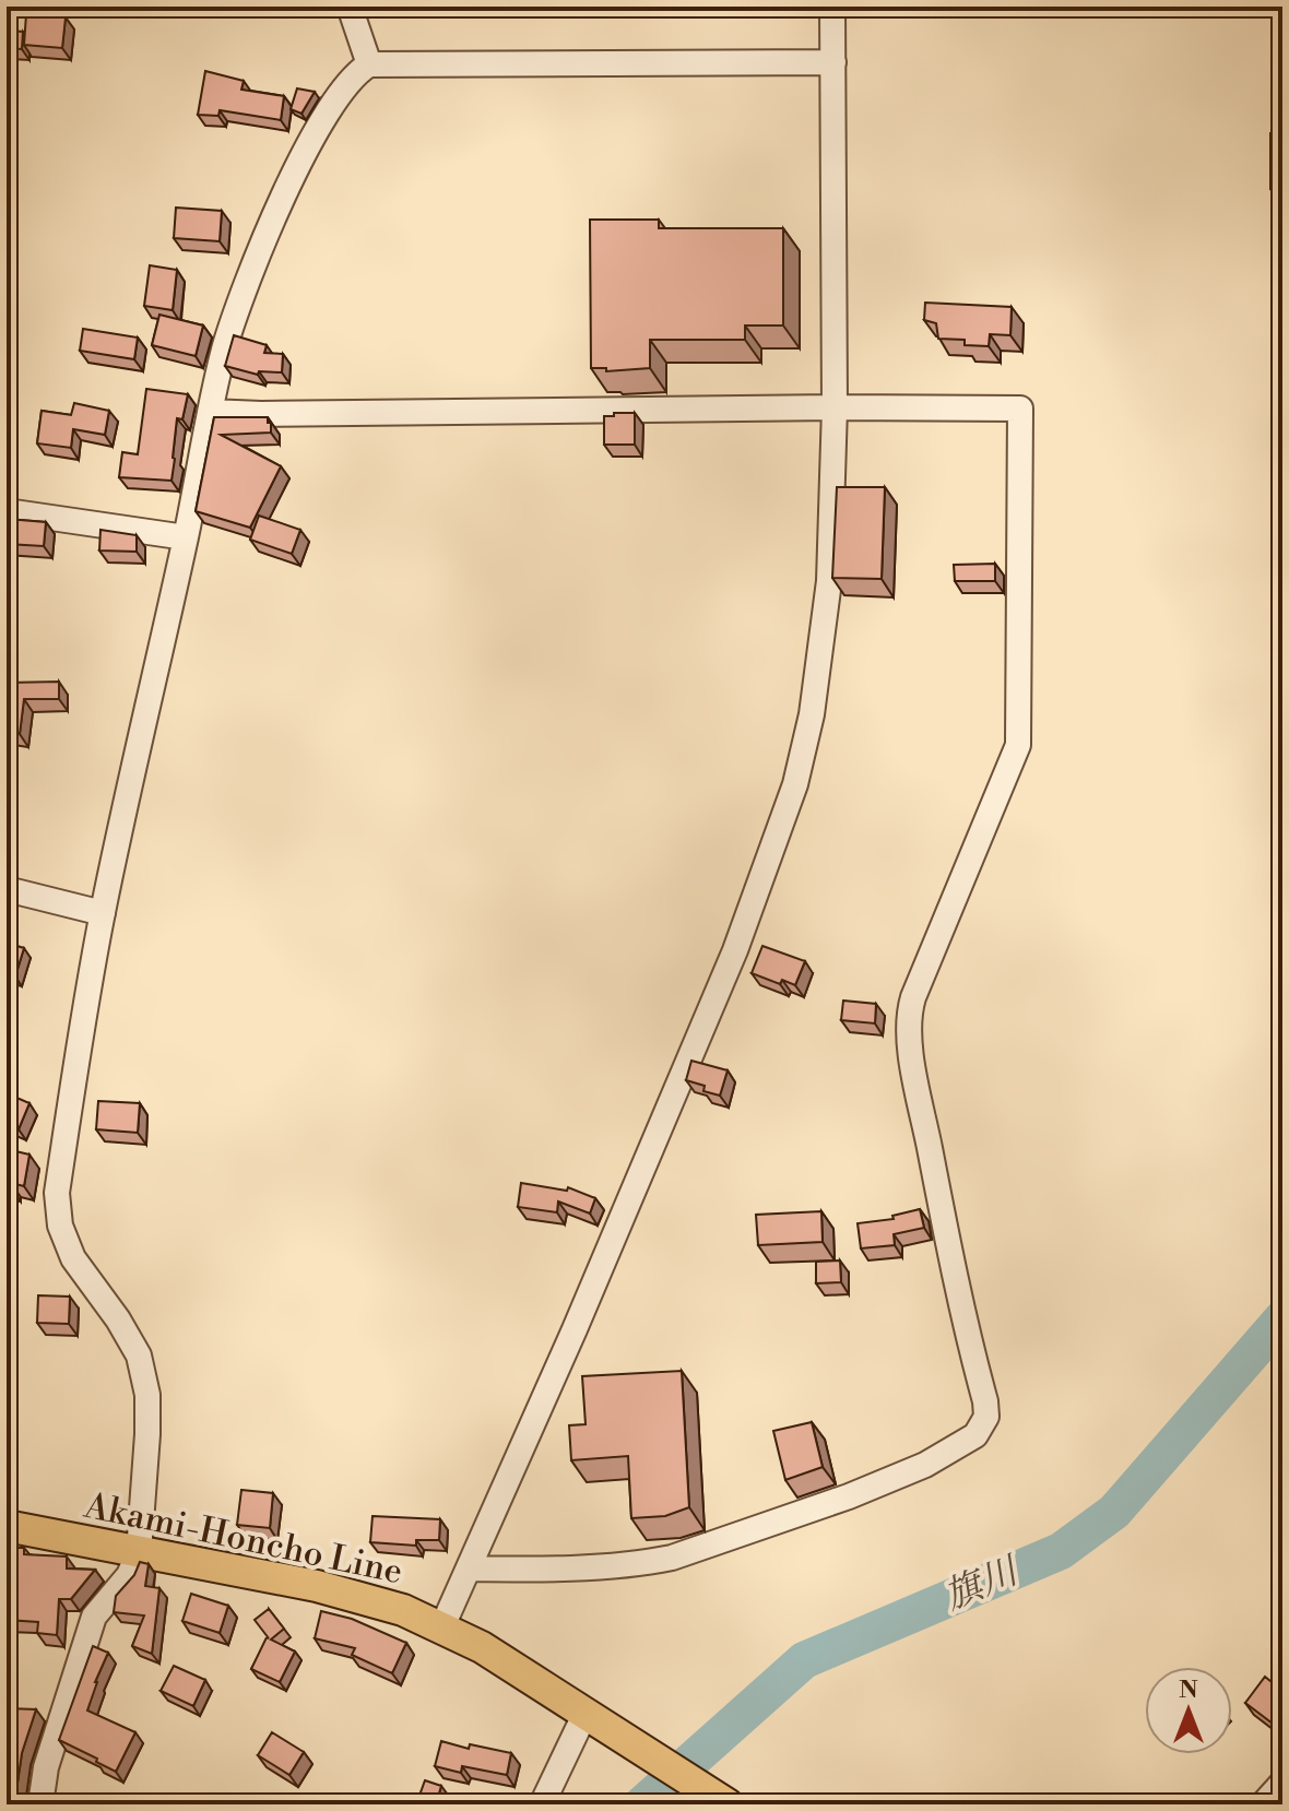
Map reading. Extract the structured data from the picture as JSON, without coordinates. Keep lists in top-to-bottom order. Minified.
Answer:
{"streets":{"main road":["Akami-Honcho Line"]},"water":["旗川"],"north":"top"}
